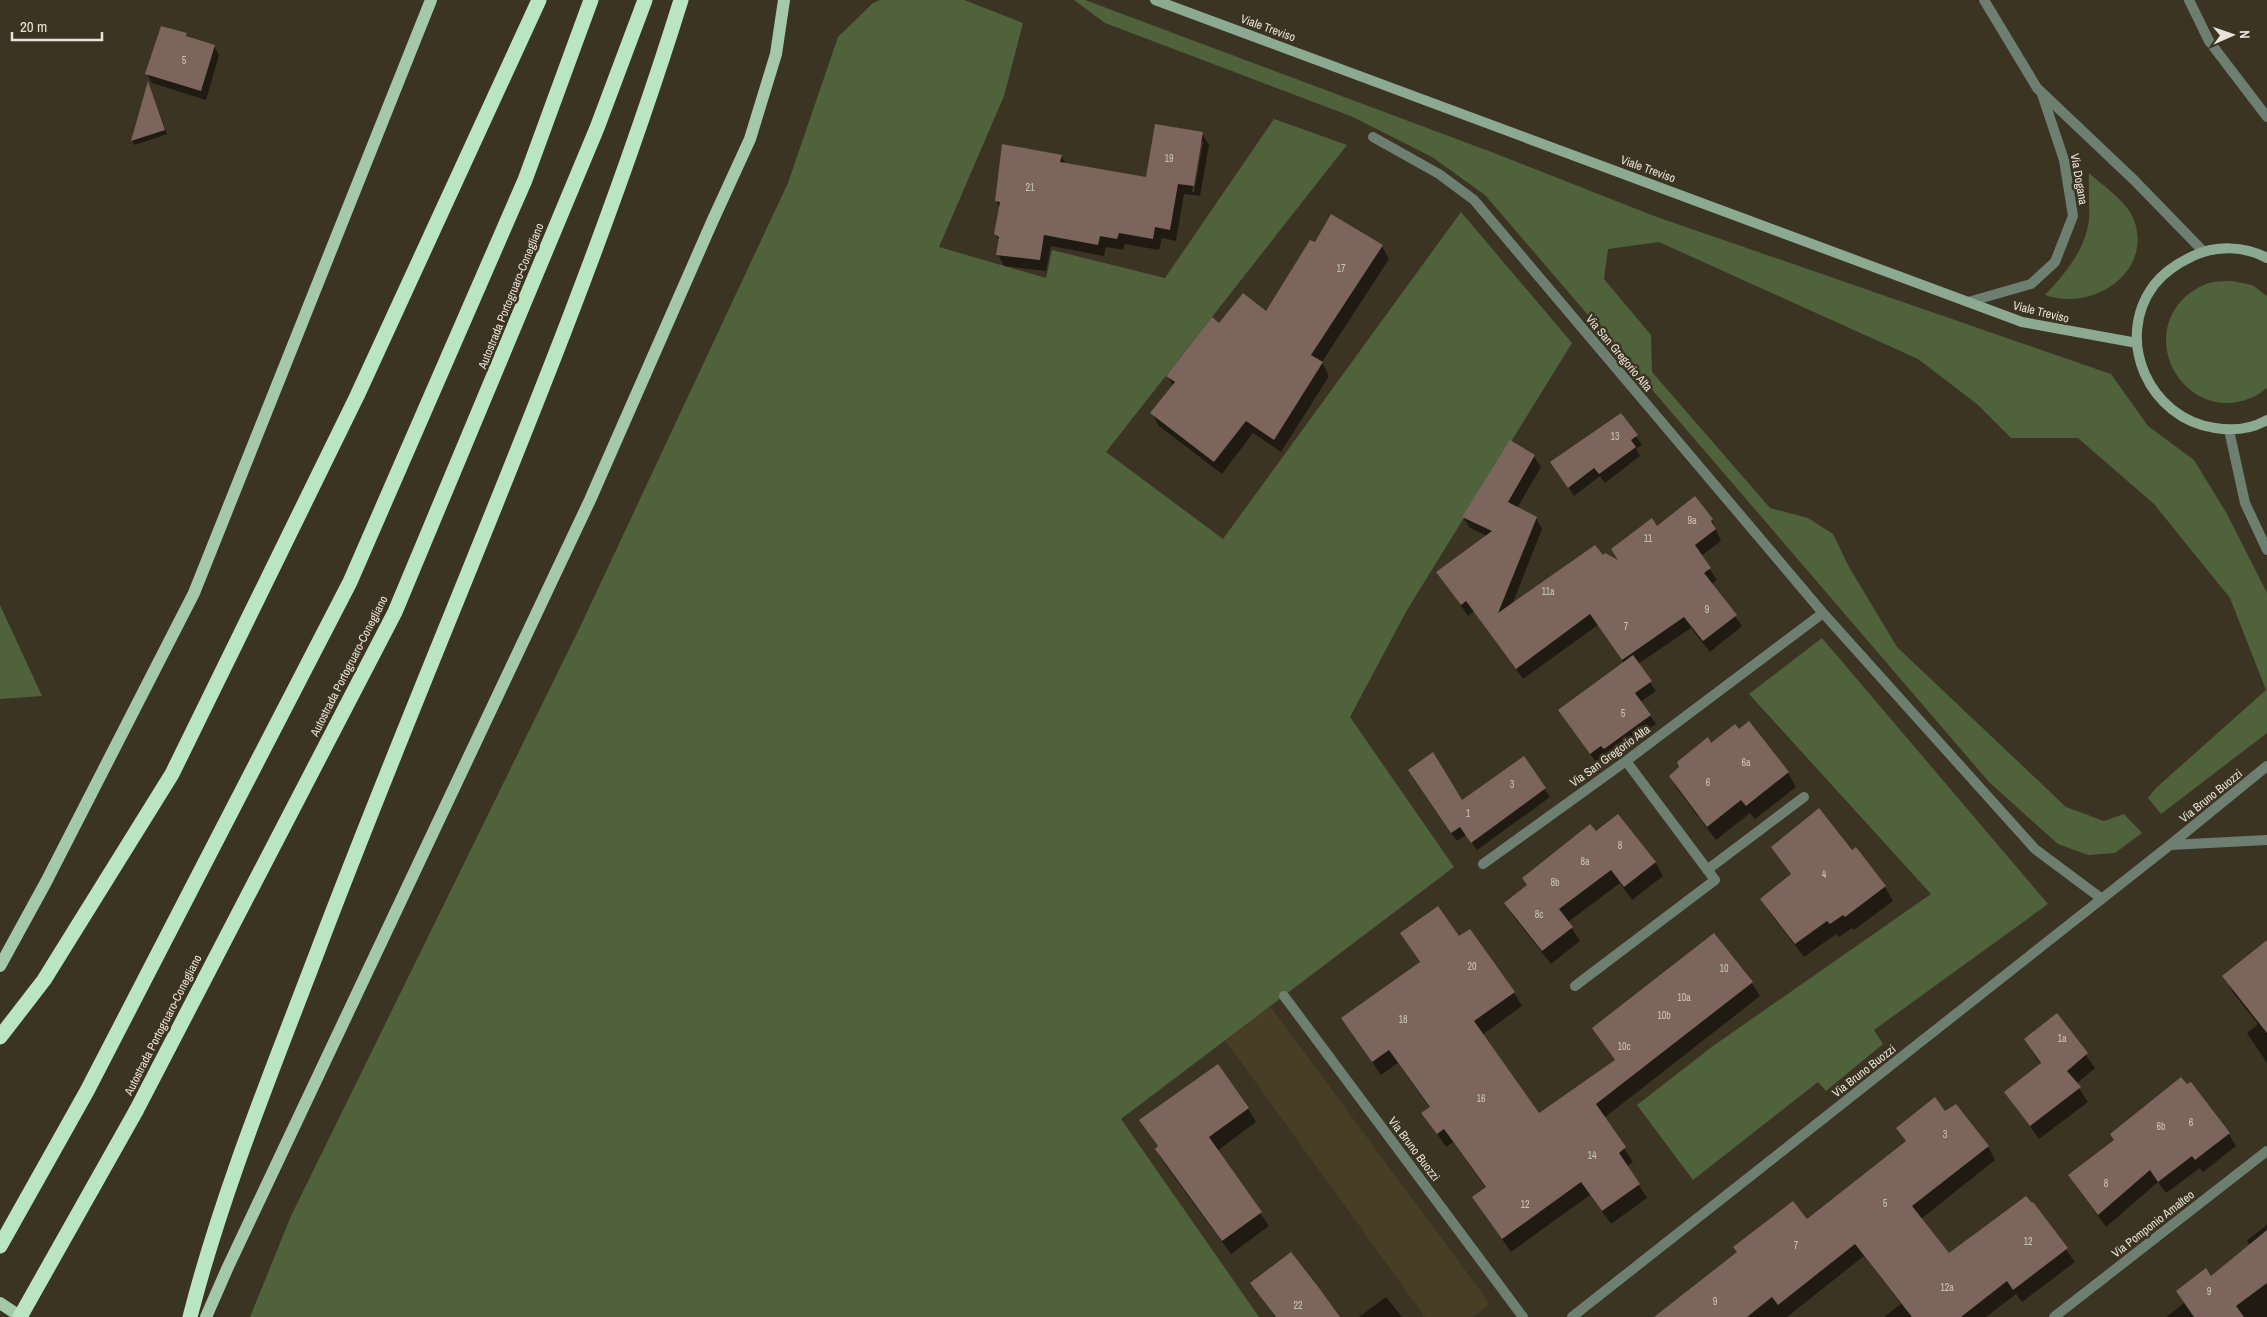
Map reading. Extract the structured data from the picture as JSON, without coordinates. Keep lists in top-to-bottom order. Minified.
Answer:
{"streets":{"highway":["Autostrada Portogruaro-Conegliano"],"main road":["Viale Treviso"],"street":["Via Dogana","Via San Gregorio Alta","Via Bruno Buozzi","Via Pomponio Amalteo"]},"crossings":[["Viale Treviso","Via Dogana"],["Via San Gregorio Alta","Via Bruno Buozzi"]],"house_numbers":["5","19","21","17","13","9a","11","11a","9","7","5","6a","6","3","1","8","8a","4","8b","8c","20","10","10a","10b","18","1a","10c","16","6","6b","3","14","8","5","12","12","7","12a","9","9","22"],"scale_bar":"20 m","north":"right"}
